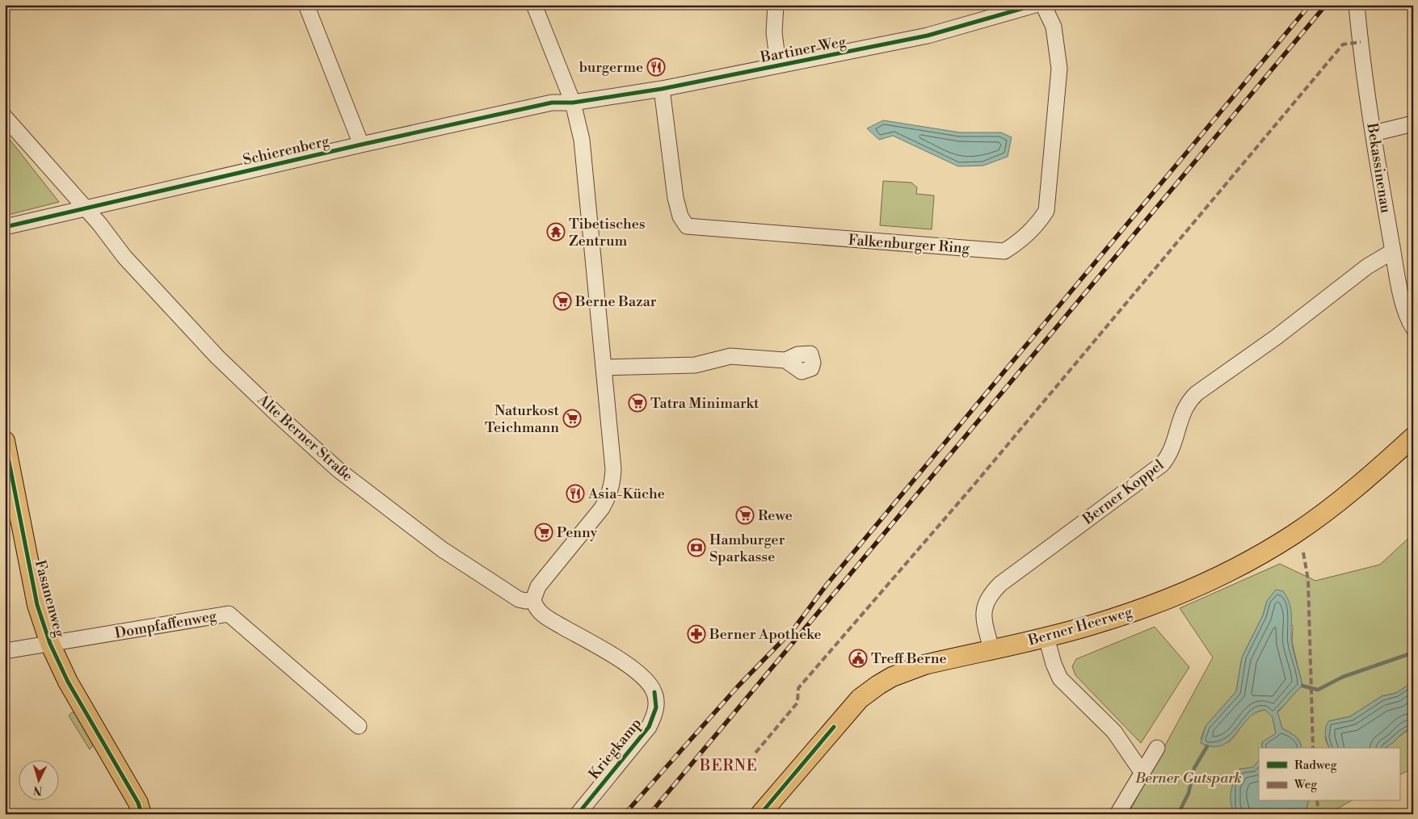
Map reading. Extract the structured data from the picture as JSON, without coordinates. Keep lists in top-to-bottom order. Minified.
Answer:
{"streets":{"main road":["Fasanenweg","Berner Heerweg"],"street":["Bartiner Weg","Schierenberg","Bekassinenau","Falkenburger Ring","Alte Berner Straße","Berner Koppel","Dompfaffenweg","Kriegkamp"]},"crossings":[["Bartiner Weg","Schierenberg"],["Bartiner Weg","Falkenburger Ring"],["Schierenberg","Alte Berner Straße"],["Bekassinenau","Berner Koppel"],["Alte Berner Straße","Kriegkamp"],["Berner Koppel","Berner Heerweg"],["Fasanenweg","Dompfaffenweg"]],"districts":["BERNE"],"parks":["Berner Gutspark"],"places":{"restaurant":["burgerme","Asia-Küche"],"temple":["Tibetisches Zentrum"],"supermarket":["Berne Bazar","Tatra Minimarkt","Naturkost Teichmann","Rewe","Penny"],"bank":["Hamburger Sparkasse"],"pharmacy":["Berner Apotheke"],"public building":["Treff Berne"]},"legend":["Radweg","Weg"],"north":"bottom"}
